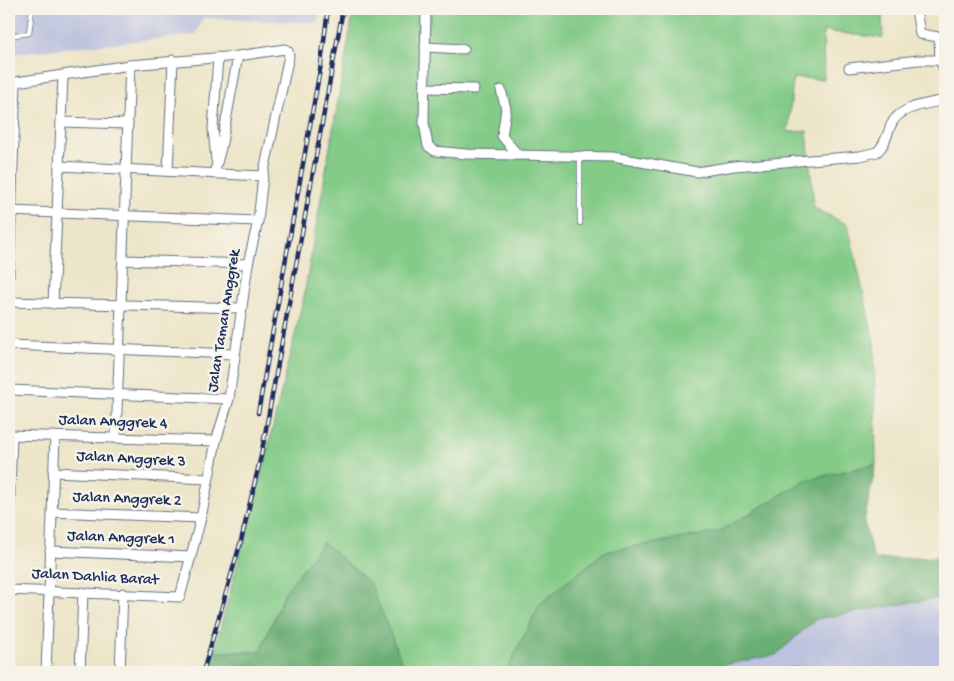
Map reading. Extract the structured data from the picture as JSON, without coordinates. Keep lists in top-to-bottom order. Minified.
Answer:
{"streets":{"street":["Jalan Taman Anggrek","Jalan Anggrek 4","Jalan Anggrek 3","Jalan Anggrek 2","Jalan Anggrek 1","Jalan Dahlia Barat"]},"crossings":[["Jalan Taman Anggrek","Jalan Anggrek 4"],["Jalan Taman Anggrek","Jalan Anggrek 3"],["Jalan Taman Anggrek","Jalan Anggrek 2"],["Jalan Taman Anggrek","Jalan Anggrek 1"],["Jalan Taman Anggrek","Jalan Dahlia Barat"]]}
